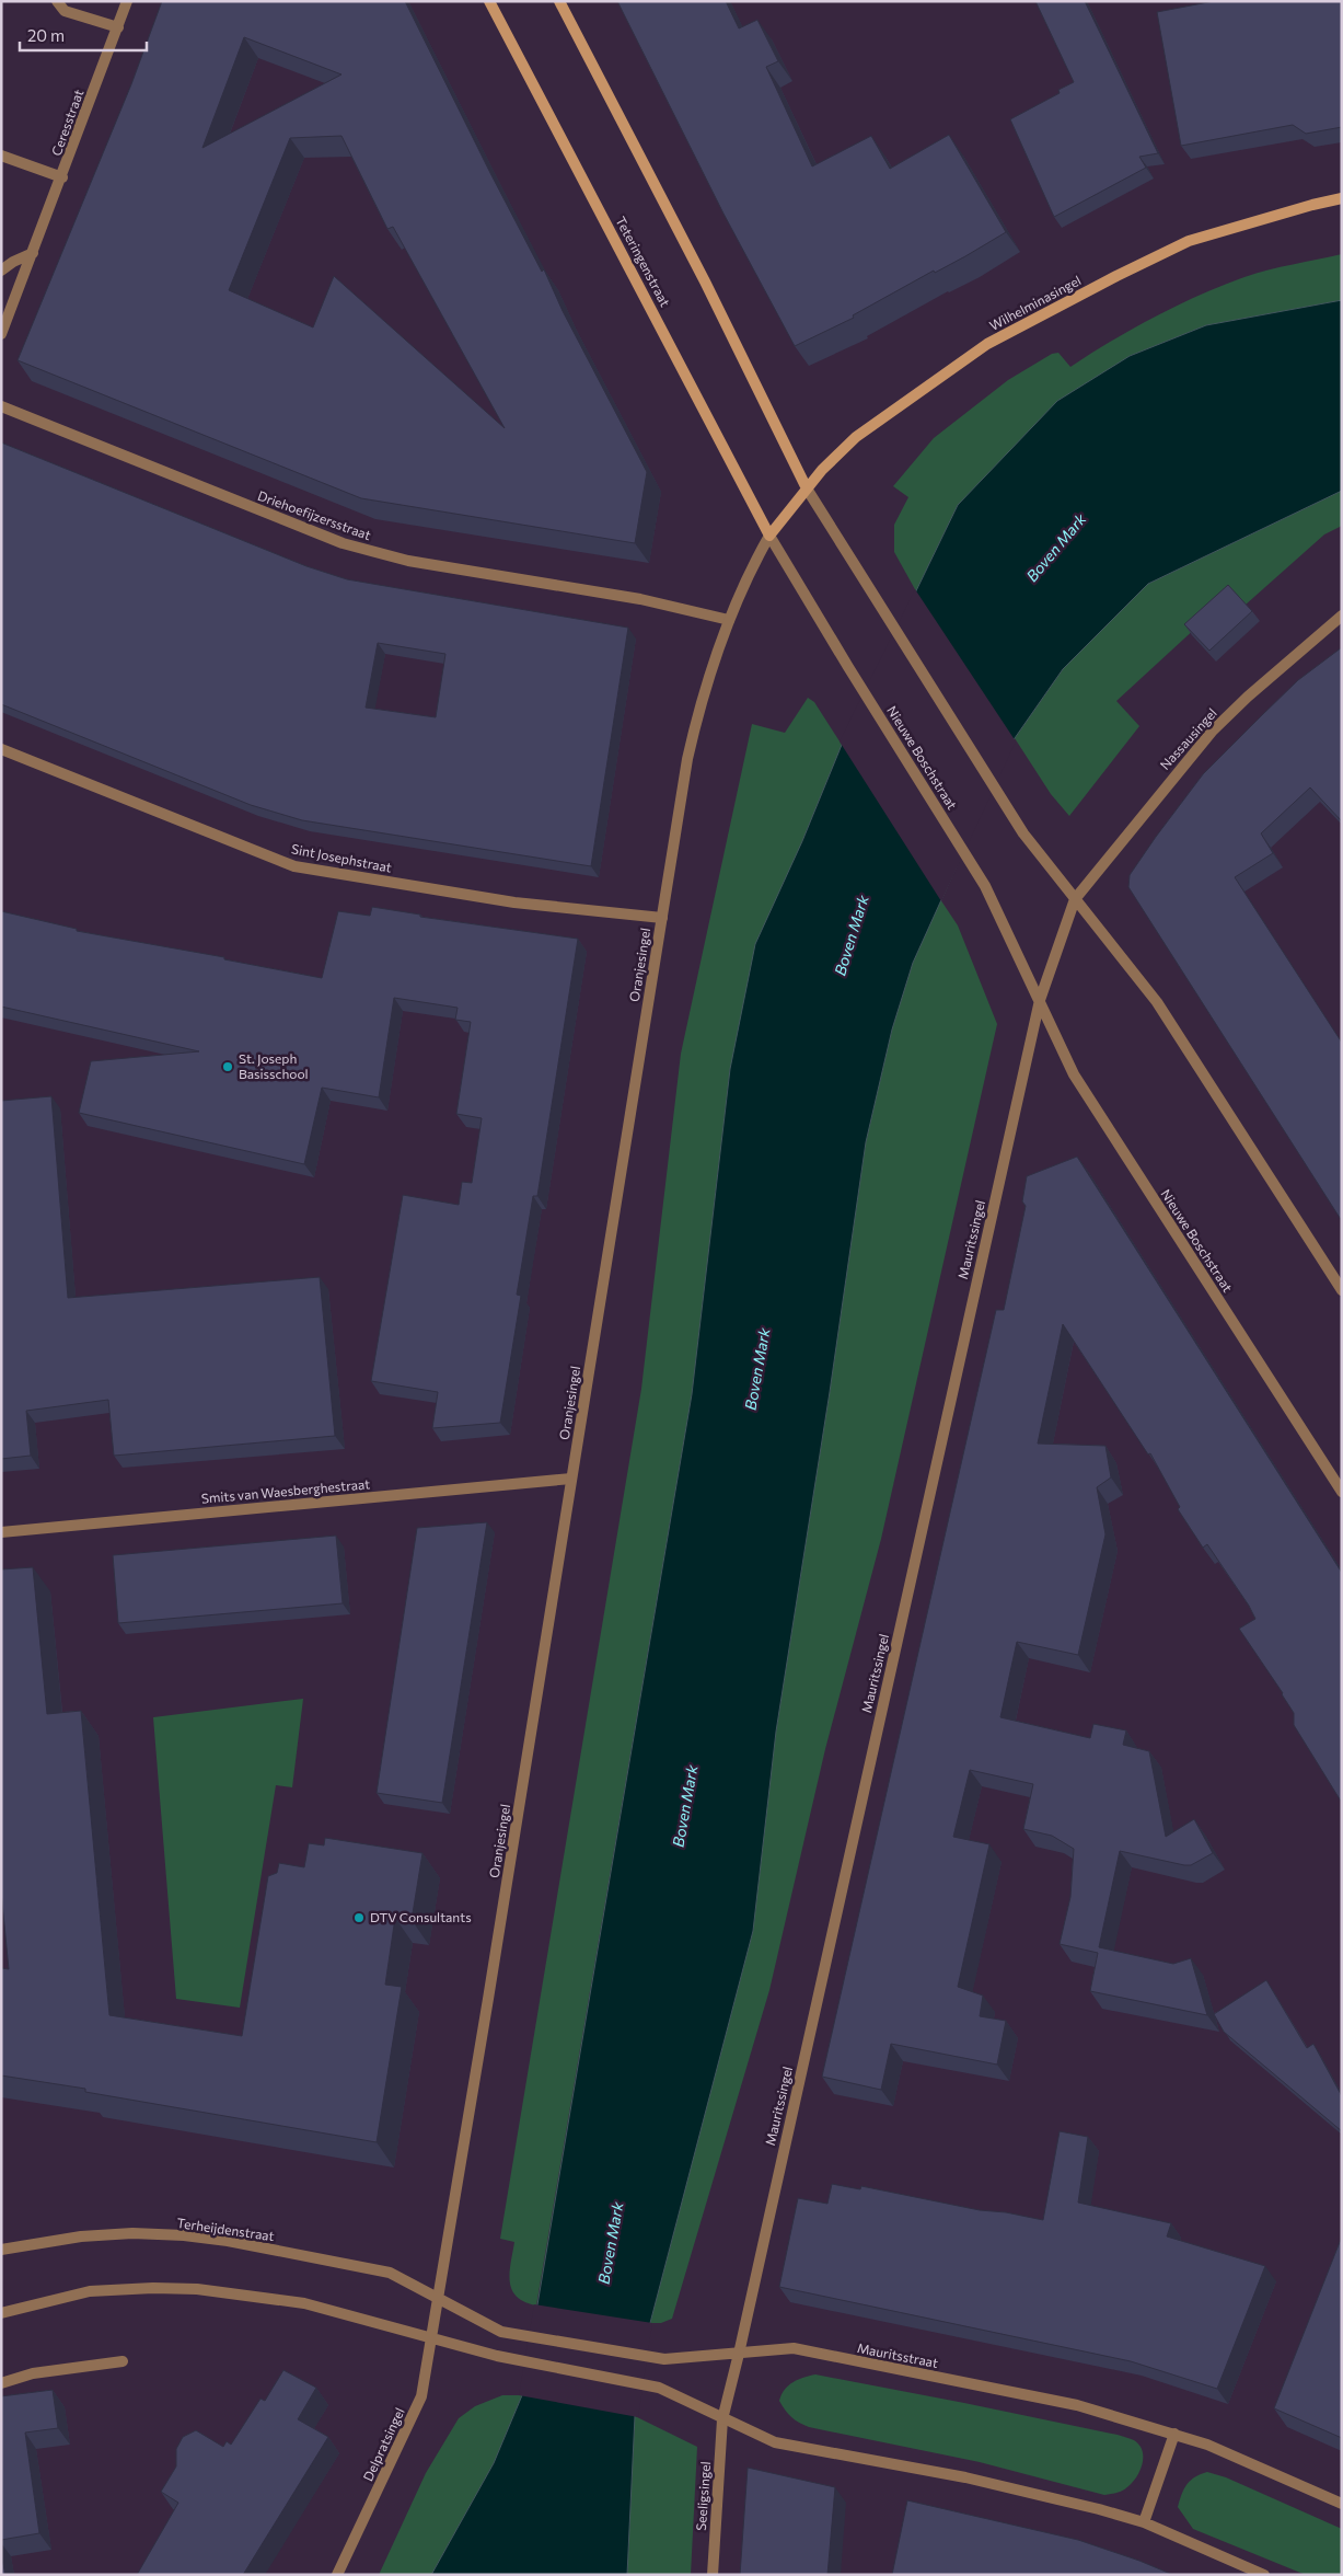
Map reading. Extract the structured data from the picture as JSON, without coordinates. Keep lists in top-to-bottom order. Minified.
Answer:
{"streets":{"main road":["Teteringenstraat","Wilhelminasingel","Oranjesingel"],"street":["Ceresstraat","Driehoefijzersstraat","Nassausingel","Nieuwe Boschstraat","Sint Josephstraat","Mauritssingel","Smits van Waesberghestraat","Terheijdenstraat","Mauritsstraat","Delpratsingel","Seeligsingel"]},"crossings":[["Teteringenstraat","Nieuwe Boschstraat"],["Teteringenstraat","Oranjesingel"],["Wilhelminasingel","Oranjesingel"],["Driehoefijzersstraat","Oranjesingel"],["Nieuwe Boschstraat","Oranjesingel"],["Nieuwe Boschstraat","Mauritssingel"],["Sint Josephstraat","Oranjesingel"],["Oranjesingel","Smits van Waesberghestraat"],["Oranjesingel","Terheijdenstraat"],["Oranjesingel","Mauritsstraat"],["Oranjesingel","Delpratsingel"],["Mauritssingel","Mauritsstraat"],["Mauritssingel","Seeligsingel"],["Terheijdenstraat","Mauritsstraat"]],"water":["Boven Mark"],"places":["St. Joseph Basisschool","DTV Consultants"],"scale_bar":"20 m"}
